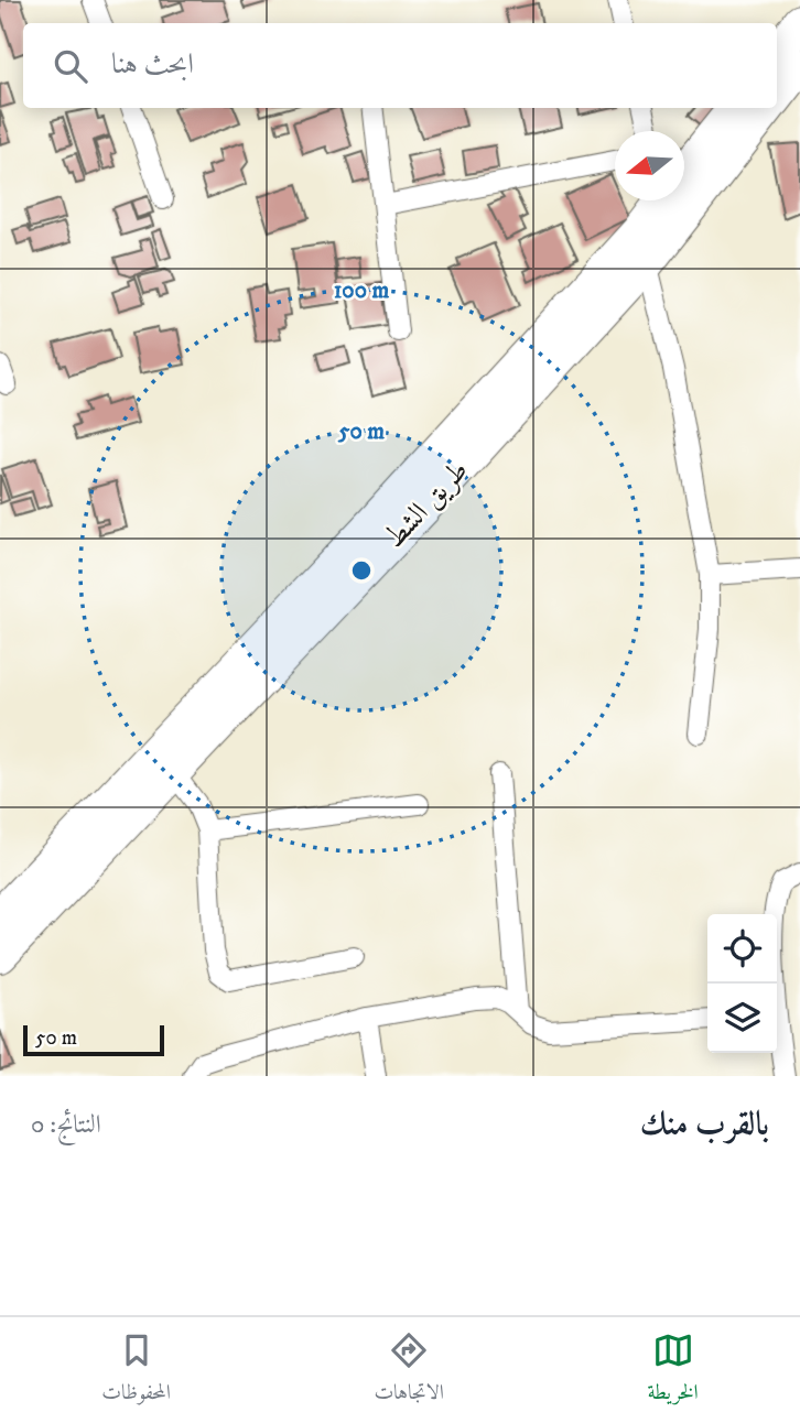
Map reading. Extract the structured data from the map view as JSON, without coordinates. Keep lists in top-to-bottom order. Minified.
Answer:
{"streets":{"highway":["طريق الشط"]},"scale_bar":"50 m","north":"left","page":{"search":"ابحث هنا","scale":"50 m","heading":["بالقرب منك","النتائج: 0"],"nav":["الخريطة","الاتجاهات","المحفوظات"]},"rings":["100 m","50 m"]}
